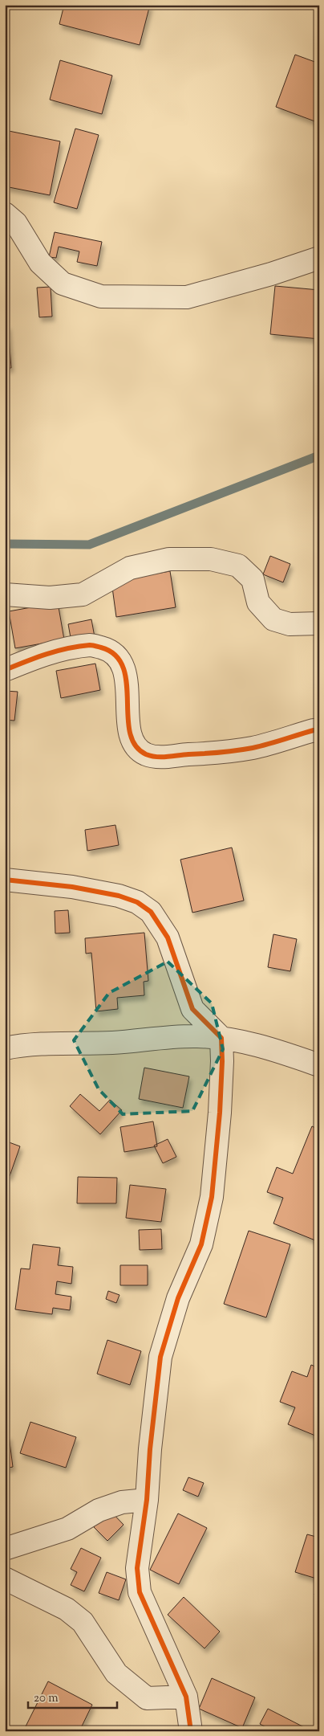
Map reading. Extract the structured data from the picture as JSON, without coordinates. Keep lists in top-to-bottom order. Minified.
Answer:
{"scale_bar":"20 m"}
